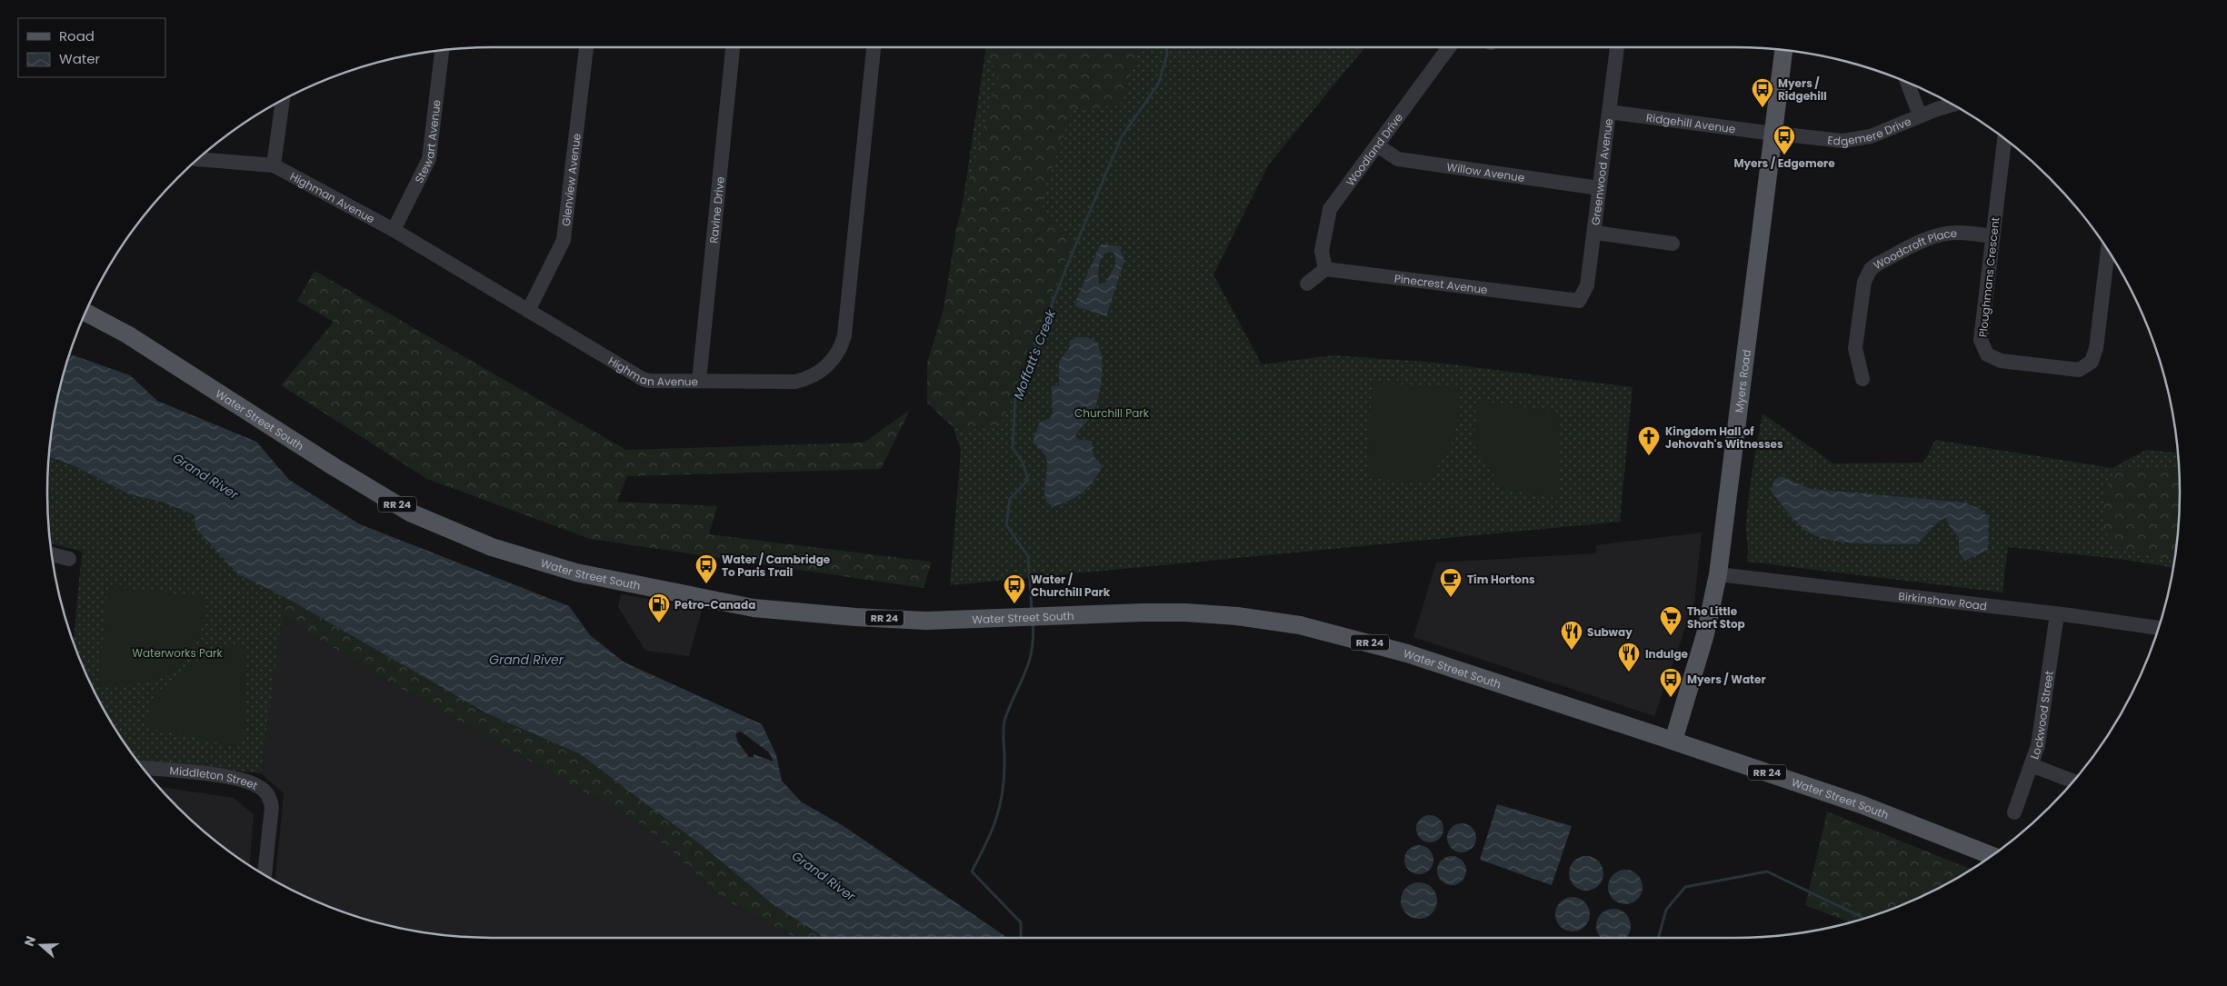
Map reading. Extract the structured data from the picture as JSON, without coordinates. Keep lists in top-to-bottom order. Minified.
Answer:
{"streets":{"main road":["Myers Road","Water Street South","RR 24"],"street":["Ridgehill Avenue","Edgemere Drive","Stewart Avenue","Woodland Drive","Willow Avenue","Greenwood Avenue","Glenview Avenue","Highman Avenue","Ravine Drive","Woodcroft Place","Ploughmans Crescent","Pinecrest Avenue","Birkinshaw Road","Lockwood Street","Middleton Street"]},"crossings":[["Ridgehill Avenue","Edgemere Drive"],["Ridgehill Avenue","Greenwood Avenue"],["Ridgehill Avenue","Myers Road"],["Edgemere Drive","Myers Road"],["Stewart Avenue","Highman Avenue"],["Woodland Drive","Willow Avenue"],["Woodland Drive","Pinecrest Avenue"],["Willow Avenue","Greenwood Avenue"],["Greenwood Avenue","Pinecrest Avenue"],["Glenview Avenue","Highman Avenue"],["Highman Avenue","Ravine Drive"],["Woodcroft Place","Ploughmans Crescent"],["Myers Road","Water Street South"],["Myers Road","Birkinshaw Road"],["Birkinshaw Road","Lockwood Street"]],"water":["Moffatt's Creek","Grand River"],"parks":["Churchill Park","Waterworks Park"],"places":{"bus stop":["Myers / Ridgehill","Myers / Edgemere","Water / Cambridge To Paris Trail","Water / Churchill Park","Myers / Water"],"church":["Kingdom Hall of Jehovah's Witnesses"],"cafe":["Tim Hortons"],"fuel station":["Petro-Canada"],"supermarket":["The Little Short Stop"],"restaurant":["Subway","Indulge"]},"legend":["Road","Water"],"north":"left"}
